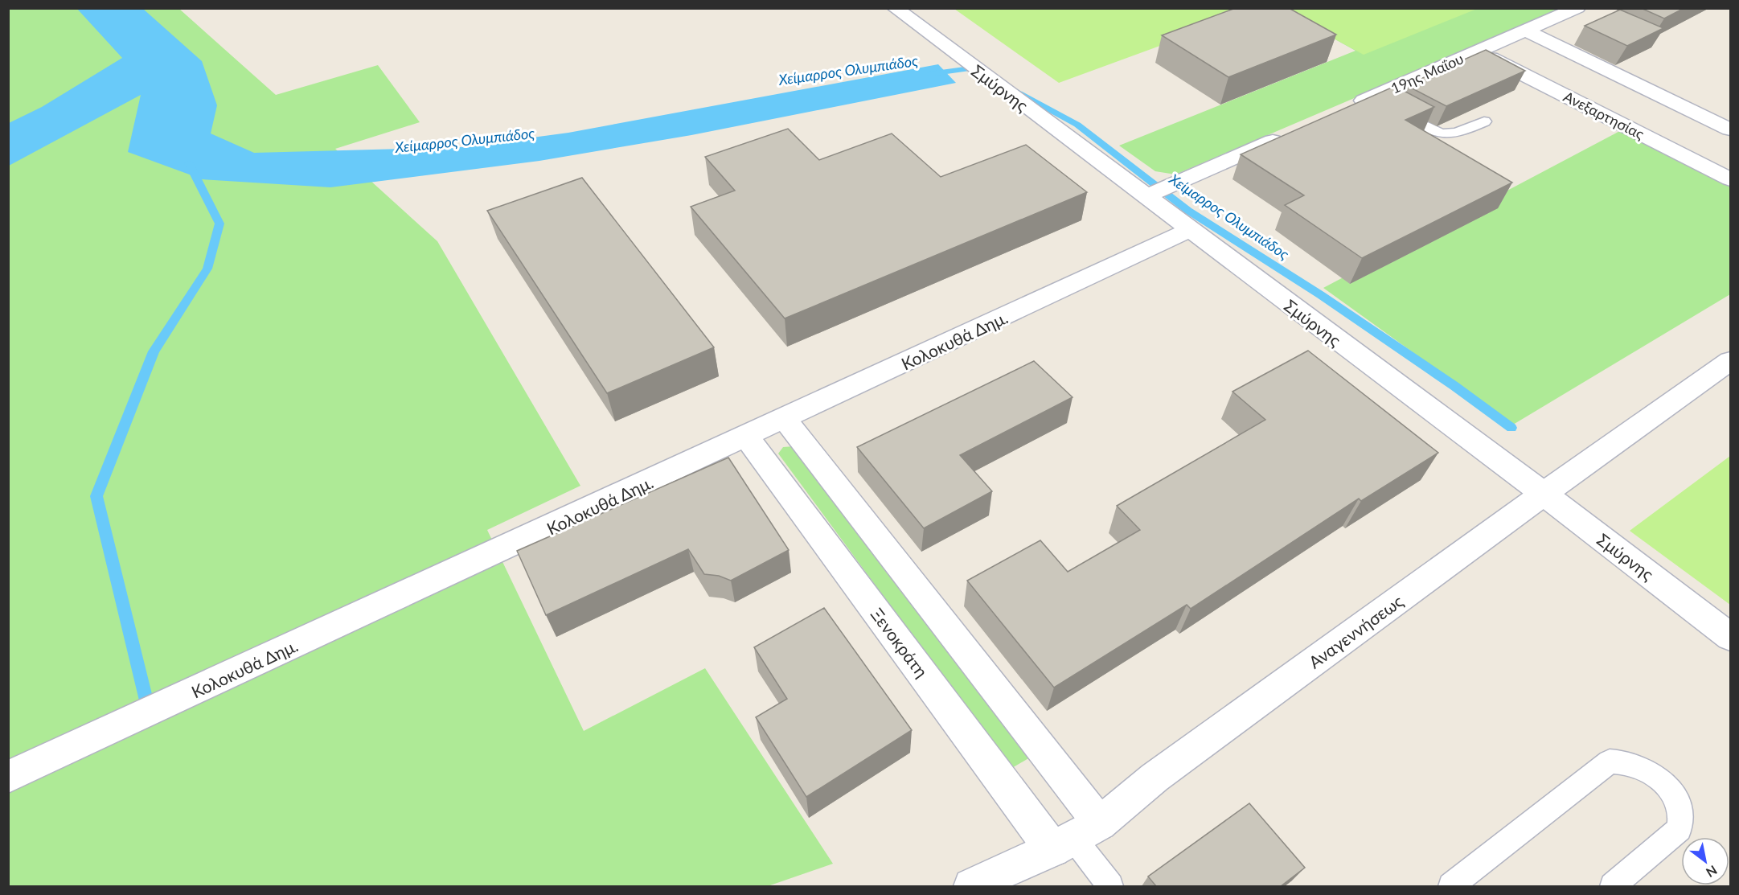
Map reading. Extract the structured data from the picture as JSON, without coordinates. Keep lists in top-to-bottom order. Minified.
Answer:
{"streets":{"street":["19ης Μαΐου","Σμύρνης","Ανεξαρτησίας","Κολοκυθά Δημ.","Αναγεννήσεως","Ξενοκράτη"]},"crossings":[["19ης Μαΐου","Ανεξαρτησίας"],["Σμύρνης","Κολοκυθά Δημ."],["Σμύρνης","Αναγεννήσεως"],["Κολοκυθά Δημ.","Ξενοκράτη"],["Αναγεννήσεως","Ξενοκράτη"]],"water":["Χείμαρρος Ολυμπιάδος"],"north":"bottom right"}
